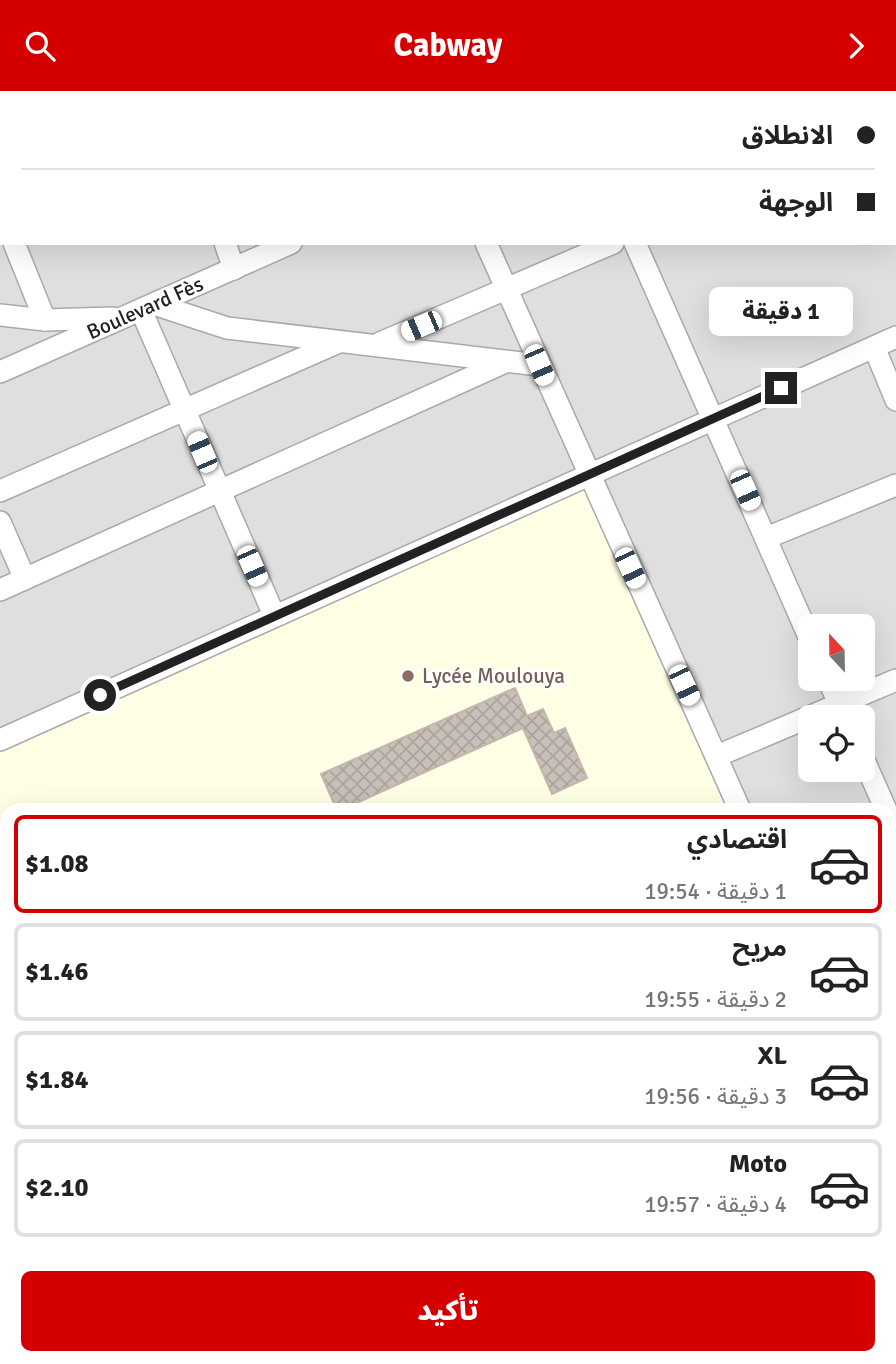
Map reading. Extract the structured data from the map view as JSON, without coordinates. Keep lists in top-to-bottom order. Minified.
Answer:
{"streets":{"street":["Boulevard Fès"]},"places":["Lycée Moulouya"],"north":"top","page":{"header":"Cabway","banner":["الانطلاق","الوجهة"],"bubble":"1 دقيقة","list":[{"name":"اقتصادي","note":"1 دقيقة · 19:54","value":"$1.08"},{"name":"مريح","note":"2 دقيقة · 19:55","value":"$1.46"},{"name":"XL","note":"3 دقيقة · 19:56","value":"$1.84"},{"name":"Moto","note":"4 دقيقة · 19:57","value":"$2.10"}],"buttons":"تأكيد"}}
